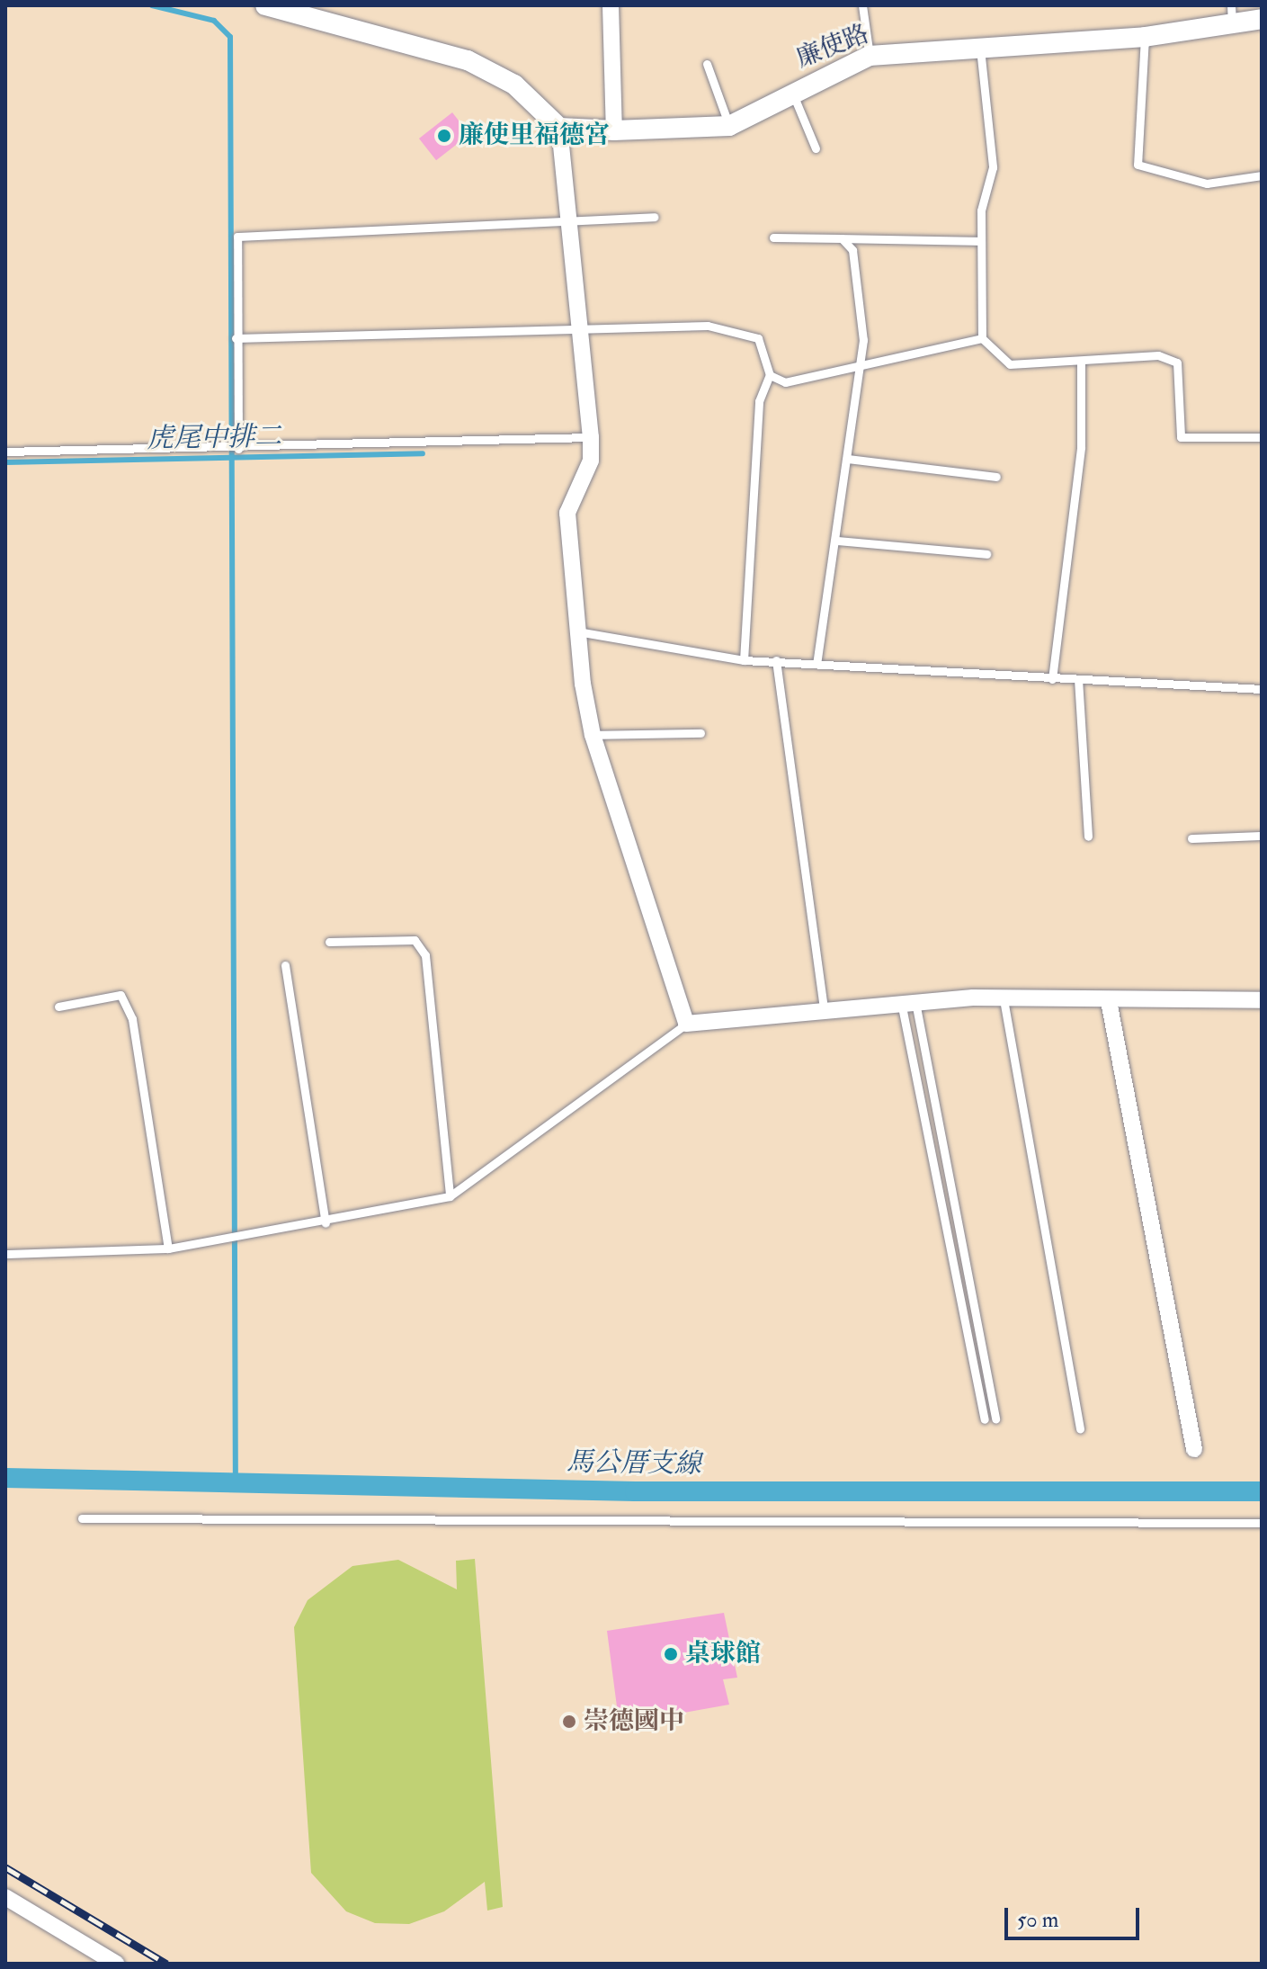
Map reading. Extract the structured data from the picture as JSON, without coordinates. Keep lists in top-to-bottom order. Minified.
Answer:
{"streets":{"street":["廉使路"]},"water":["虎尾中排二","馬公厝支線"],"places":["廉使里福德宮","桌球館","崇德國中"],"scale_bar":"50 m"}
